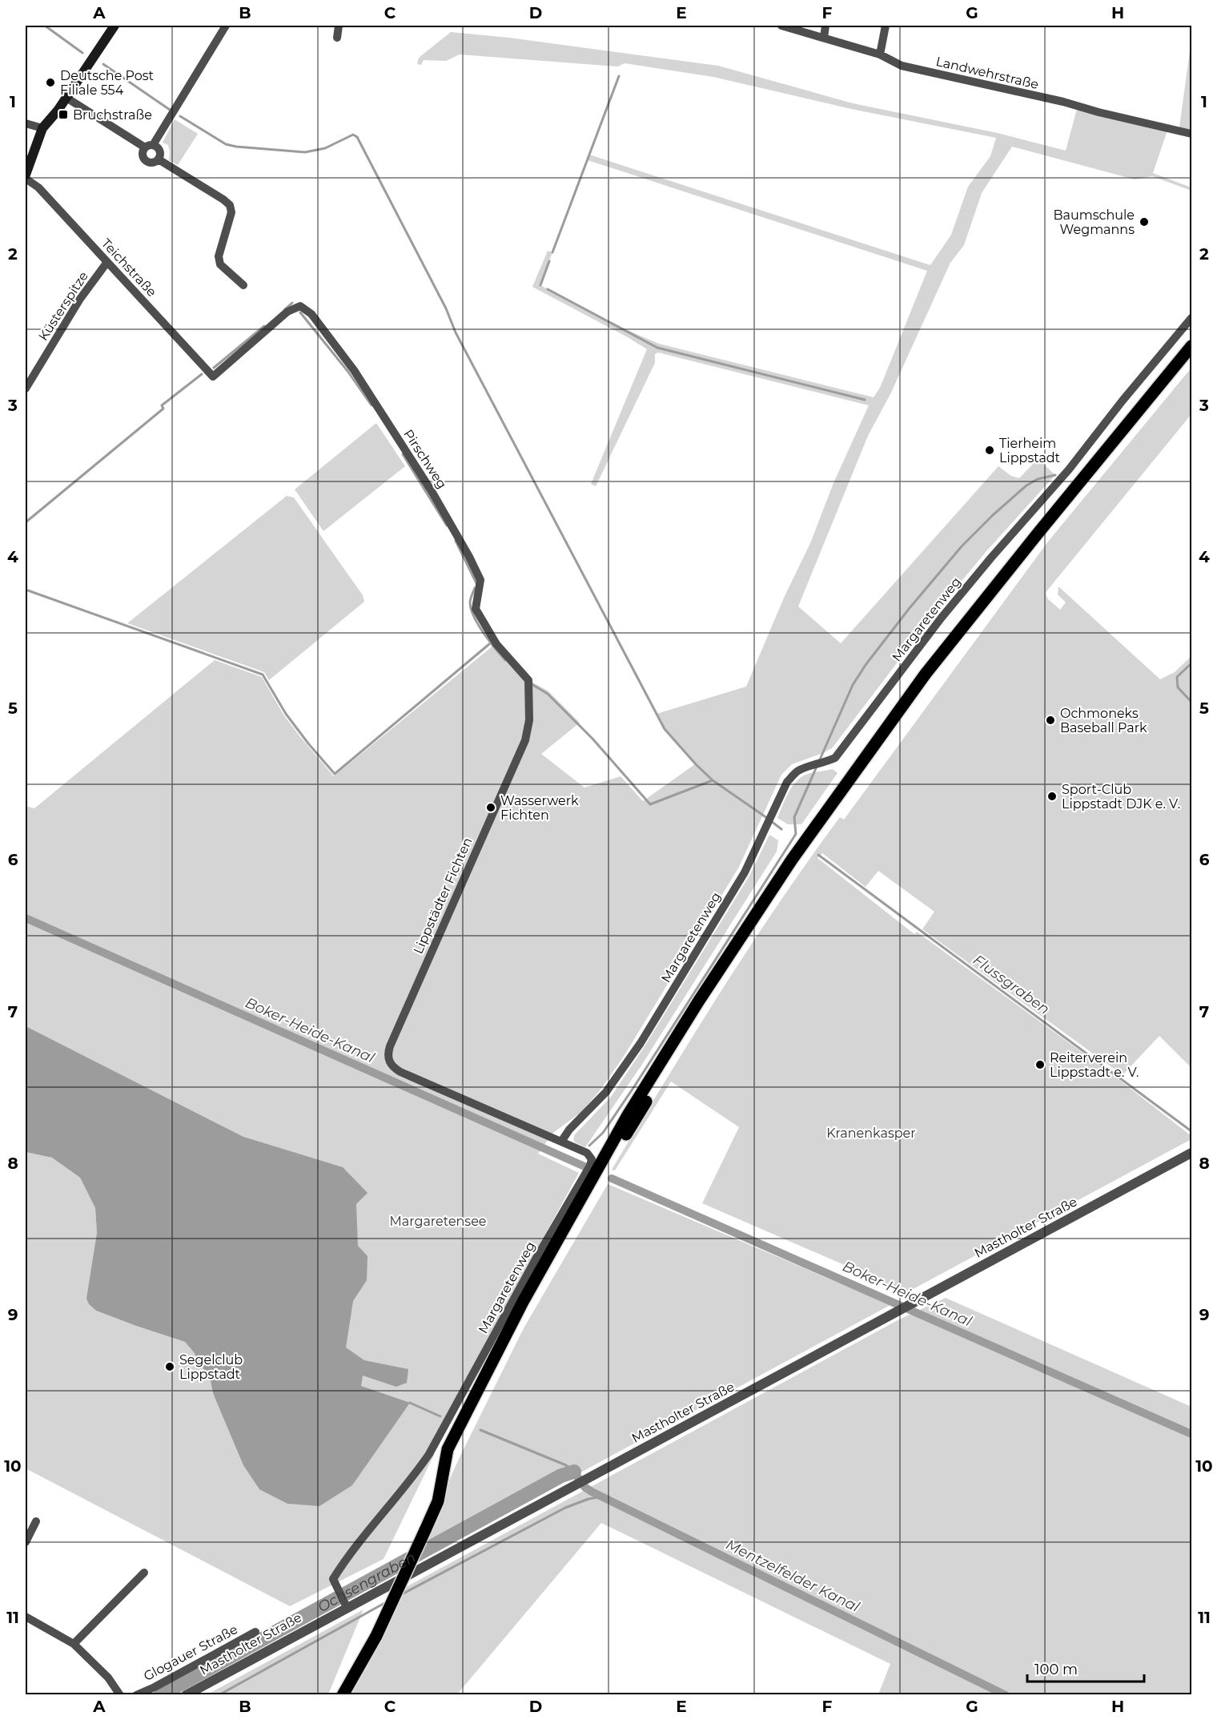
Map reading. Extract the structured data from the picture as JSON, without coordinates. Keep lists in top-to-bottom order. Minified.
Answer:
{"streets":{"street":["Landwehrstraße","Teichstraße","Küsterspitze","Pirschweg","Margaretenweg","Lippstädter Fichten","Mastholter Straße","Glogauer Straße"]},"crossings":[["Teichstraße","Küsterspitze"],["Teichstraße","Pirschweg"],["Pirschweg","Lippstädter Fichten"],["Margaretenweg","Lippstädter Fichten"],["Margaretenweg","Mastholter Straße"]],"water":["Flussgraben","Boker-Heide-Kanal","Mentzelfelder Kanal","Ochsengraben"],"parks":["Kranenkasper","Margaretensee"],"places":{"other":["Deutsche Post Filiale 554","Baumschule Wegmanns","Tierheim Lippstadt","Ochmoneks Baseball Park","Sport-Club Lippstadt DJK e. V.","Wasserwerk Fichten","Reiterverein Lippstadt e. V.","Segelclub Lippstadt"],"transit":["Bruchstraße"]},"scale_bar":"100 m","grid":{"columns":["A","B","C","D","E","F","G","H"],"rows":["1","2","3","4","5","6","7","8","9","10","11"]}}
